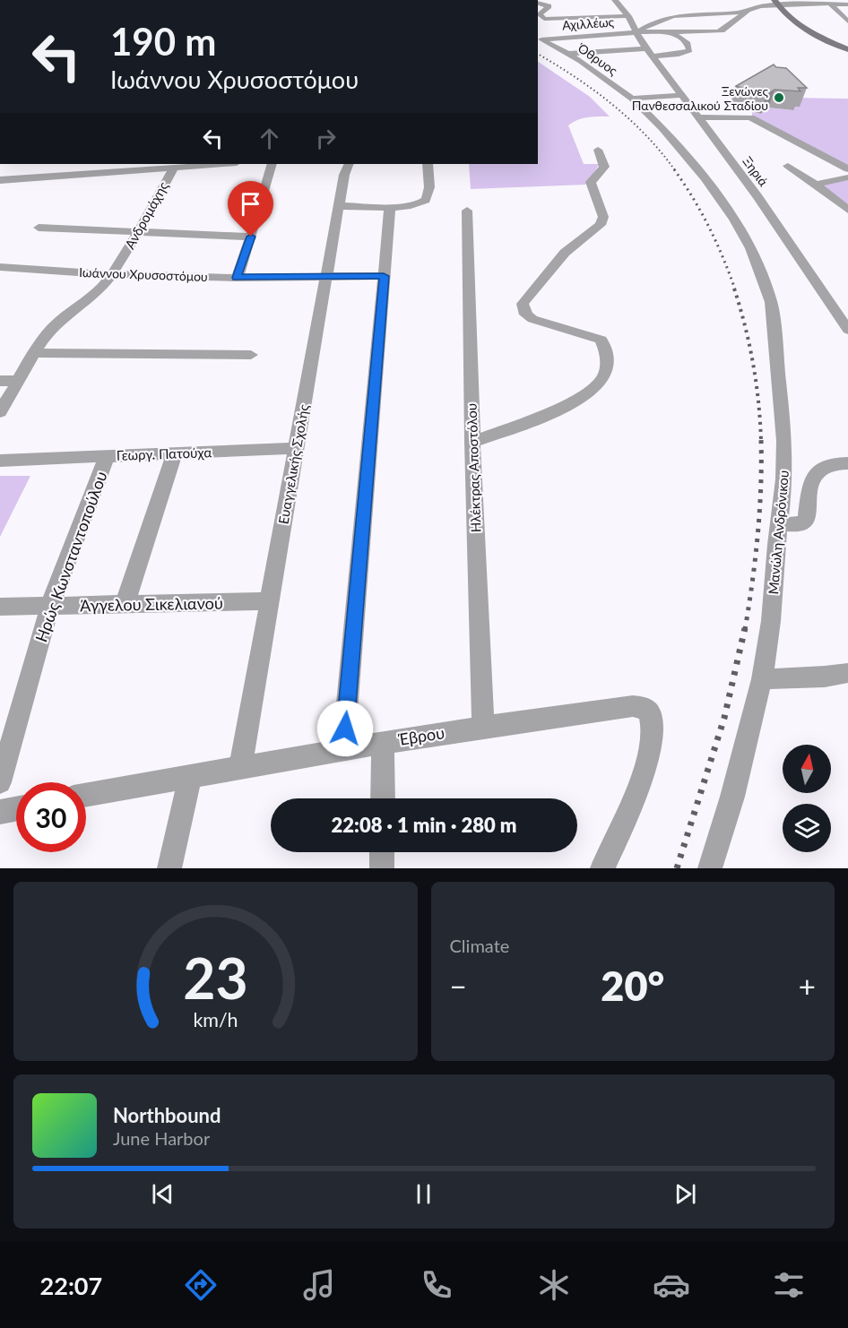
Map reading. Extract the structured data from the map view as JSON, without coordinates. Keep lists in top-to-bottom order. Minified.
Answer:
{"streets":{"street":["Αχιλλέως","Όθρυος","Ξηριά","Ανδρομάχης","Ιωάννου Χρυσοστόμου","Γεωργ. Πατούχα","Ευαγγελικής Σχολής","Ηλέκτρας Αποστόλου","Μανώλη Ανδρόνικου","Ηρώς Κωνσταντοπούλου","Άγγελου Σικελιανού","Έβρου"]},"crossings":[["Αχιλλέως","Όθρυος"],["Αχιλλέως","Ξηριά"],["Όθρυος","Μανώλη Ανδρόνικου"],["Ανδρομάχης","Ιωάννου Χρυσοστόμου"],["Ιωάννου Χρυσοστόμου","Ευαγγελικής Σχολής"],["Γεωργ. Πατούχα","Ευαγγελικής Σχολής"],["Γεωργ. Πατούχα","Ηρώς Κωνσταντοπούλου"],["Ευαγγελικής Σχολής","Άγγελου Σικελιανού"],["Ευαγγελικής Σχολής","Έβρου"],["Ηλέκτρας Αποστόλου","Έβρου"],["Ηρώς Κωνσταντοπούλου","Άγγελου Σικελιανού"]],"places":["Ξενώνες Πανθεσσαλικού Σταδίου"],"north":"top","page":{"turn":["190 m","Ιωάννου Χρυσοστόμου"],"limit":"30","trip":"22:08 · 1 min · 280 m","tile":"Climate","heat":["−","20°","+"],"song":["Northbound","June Harbor"],"tabs":"22:07","gauge":["23","km/h"]}}
